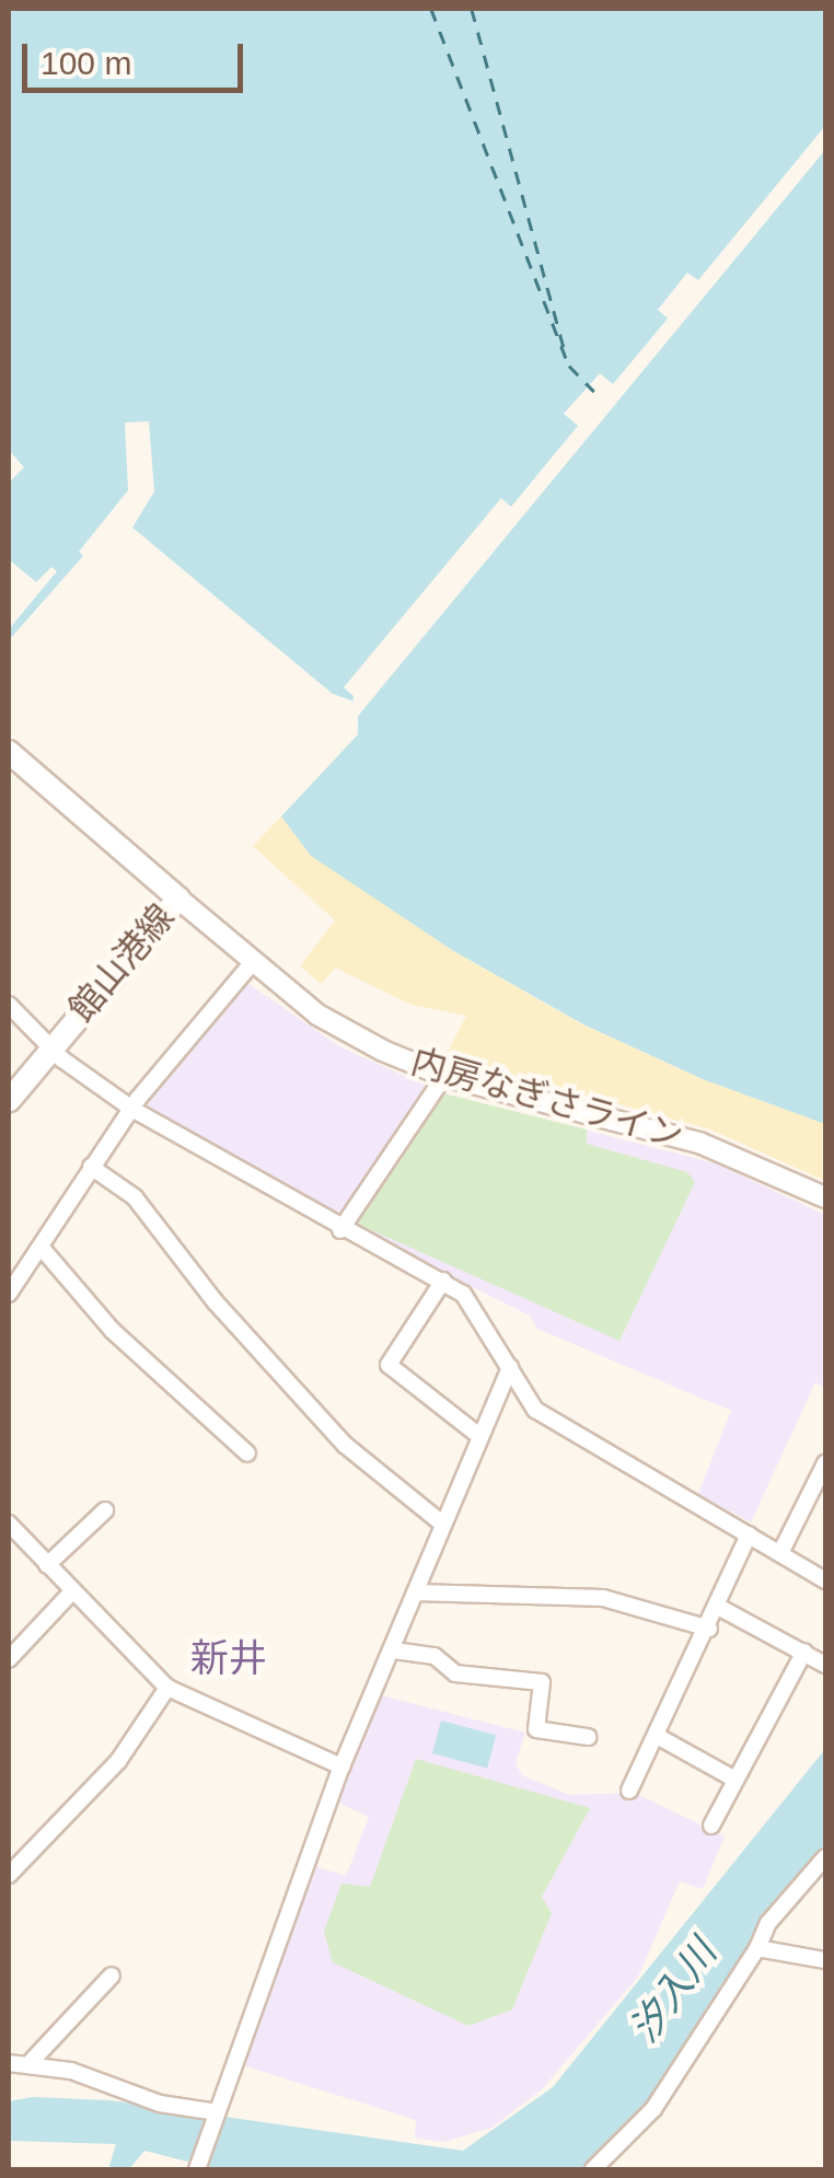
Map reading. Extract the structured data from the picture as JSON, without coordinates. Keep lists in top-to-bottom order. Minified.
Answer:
{"streets":{"main road":["館山港線"],"street":["内房なぎさライン"]},"crossings":[["館山港線","内房なぎさライン"]],"districts":["新井"],"water":["汐入川"],"scale_bar":"100 m"}
